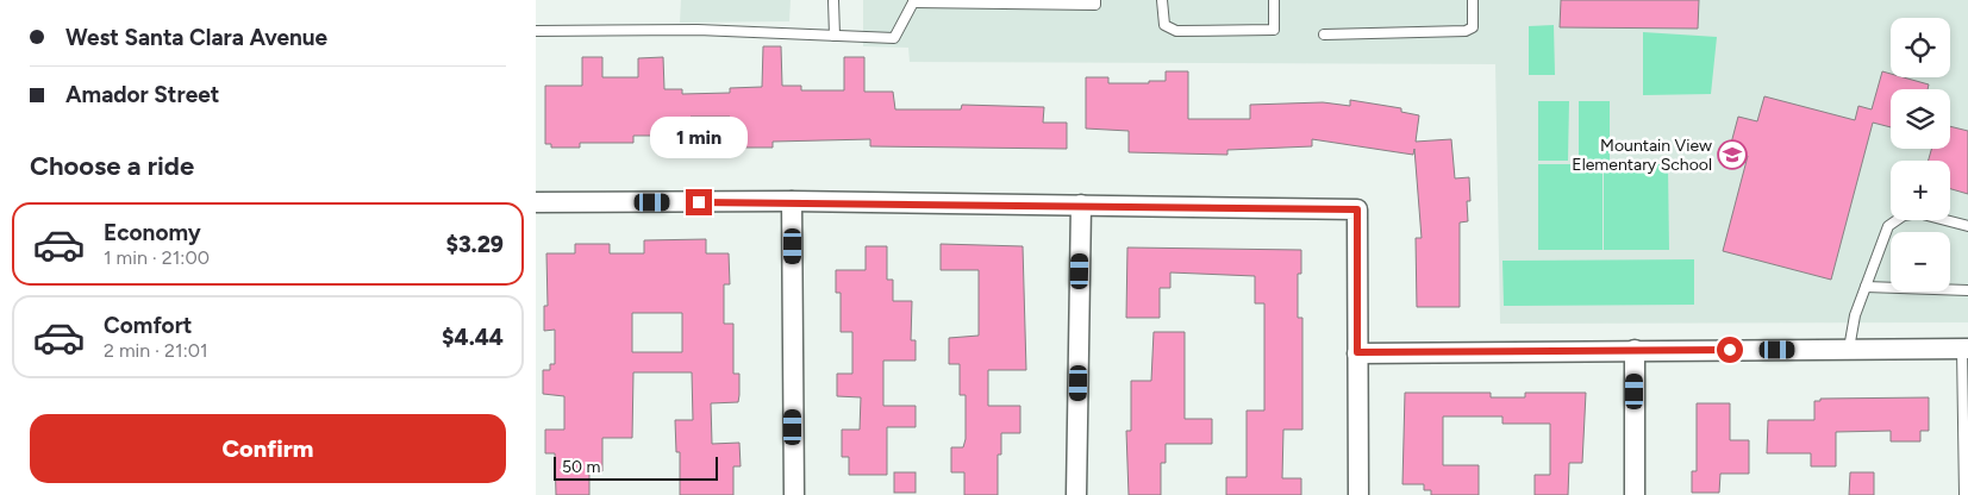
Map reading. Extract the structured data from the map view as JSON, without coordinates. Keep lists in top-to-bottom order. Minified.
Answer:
{"places":{"school or university":["Mountain View Elementary School"]},"scale_bar":"50 m","page":{"banner":["West Santa Clara Avenue","Amador Street"],"map_buttons":["+","−"],"bubble":"1 min","heading":"Choose a ride","list":[{"name":"Economy","note":"1 min · 21:00","value":"$3.29"},{"name":"Comfort","note":"2 min · 21:01","value":"$4.44"}],"buttons":"Confirm","scale":"50 m"}}
